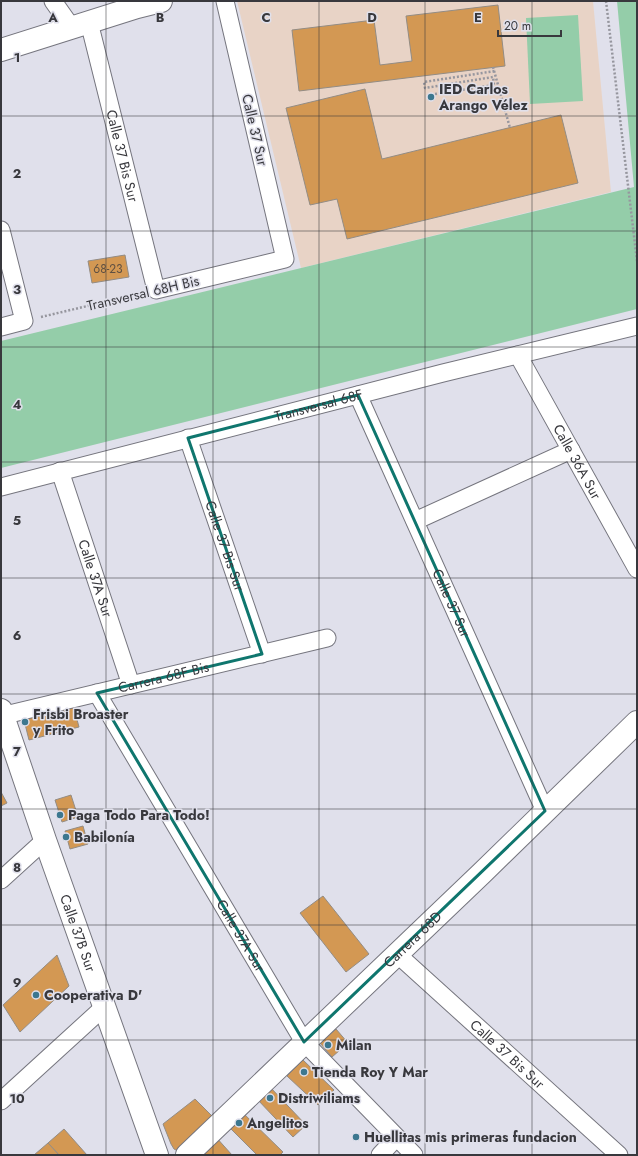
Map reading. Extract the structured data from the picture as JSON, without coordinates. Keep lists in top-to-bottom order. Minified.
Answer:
{"streets":{"street":["Calle 37 Sur","Calle 37 Bis Sur","Transversal 68H Bis","Transversal 68F","Calle 36A Sur","Calle 37A Sur","Carrera 68F Bis","Calle 37B Sur","Carrera 68D"]},"crossings":[["Calle 37 Sur","Transversal 68H Bis"],["Calle 37 Sur","Transversal 68F"],["Calle 37 Sur","Carrera 68D"],["Calle 37 Bis Sur","Transversal 68H Bis"],["Calle 37 Bis Sur","Transversal 68F"],["Calle 37 Bis Sur","Carrera 68F Bis"],["Calle 37 Bis Sur","Carrera 68D"],["Transversal 68F","Calle 36A Sur"],["Transversal 68F","Calle 37A Sur"],["Calle 37A Sur","Carrera 68F Bis"],["Calle 37A Sur","Carrera 68D"],["Carrera 68F Bis","Calle 37B Sur"]],"places":["IED Carlos Arango Vélez","Frisbi Broaster y Frito","Paga Todo Para Todo!","Babilonía","Cooperativa D'","Milan","Tienda Roy Y Mar","Distriwiliams","Angelitos","Huellitas mis primeras fundacion"],"house_numbers":["68-23"],"scale_bar":"20 m","grid":{"columns":["A","B","C","D","E"],"rows":["1","2","3","4","5","6","7","8","9","10"]}}
